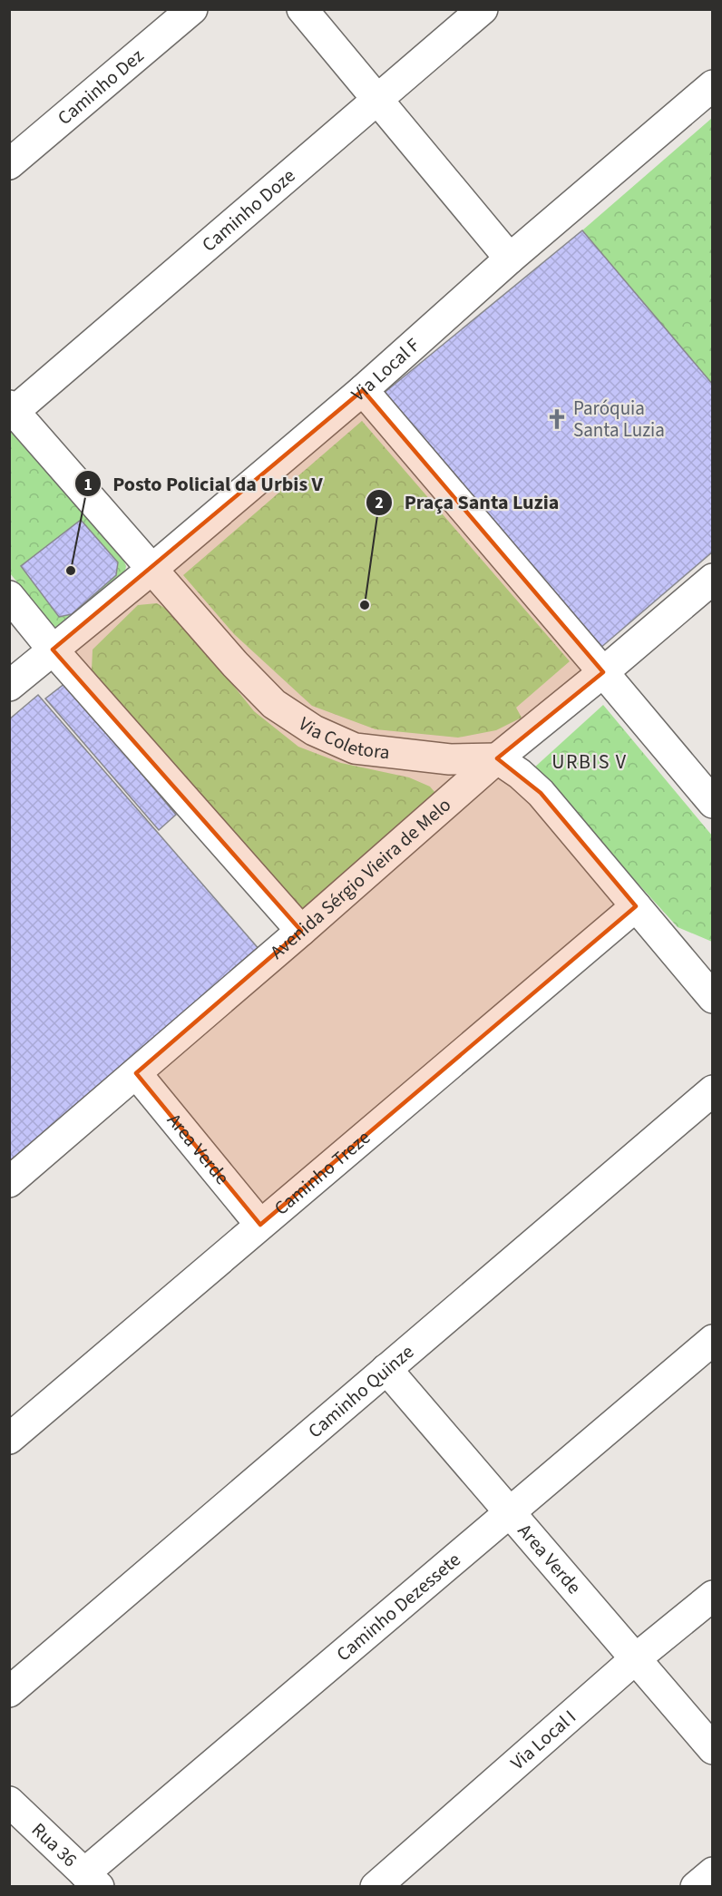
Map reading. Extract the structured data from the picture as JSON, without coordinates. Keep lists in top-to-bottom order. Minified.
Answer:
{"streets":{"street":["Caminho Dez","Caminho Doze","Via Local F","Via Coletora","Avenida Sérgio Vieira de Melo","Area Verde","Caminho Treze","Caminho Quinze","Caminho Dezessete","Via Local I","Rua 36"]},"crossings":[["Caminho Doze","Via Coletora"],["Via Local F","Via Coletora"],["Via Coletora","Avenida Sérgio Vieira de Melo"],["Avenida Sérgio Vieira de Melo","Area Verde"],["Area Verde","Caminho Treze"],["Area Verde","Caminho Quinze"],["Area Verde","Caminho Dezessete"],["Area Verde","Via Local I"],["Caminho Dezessete","Rua 36"]],"districts":["URBIS V"],"places":{"church":["Paróquia Santa Luzia"],"other":["Posto Policial da Urbis V","Praça Santa Luzia"]}}
